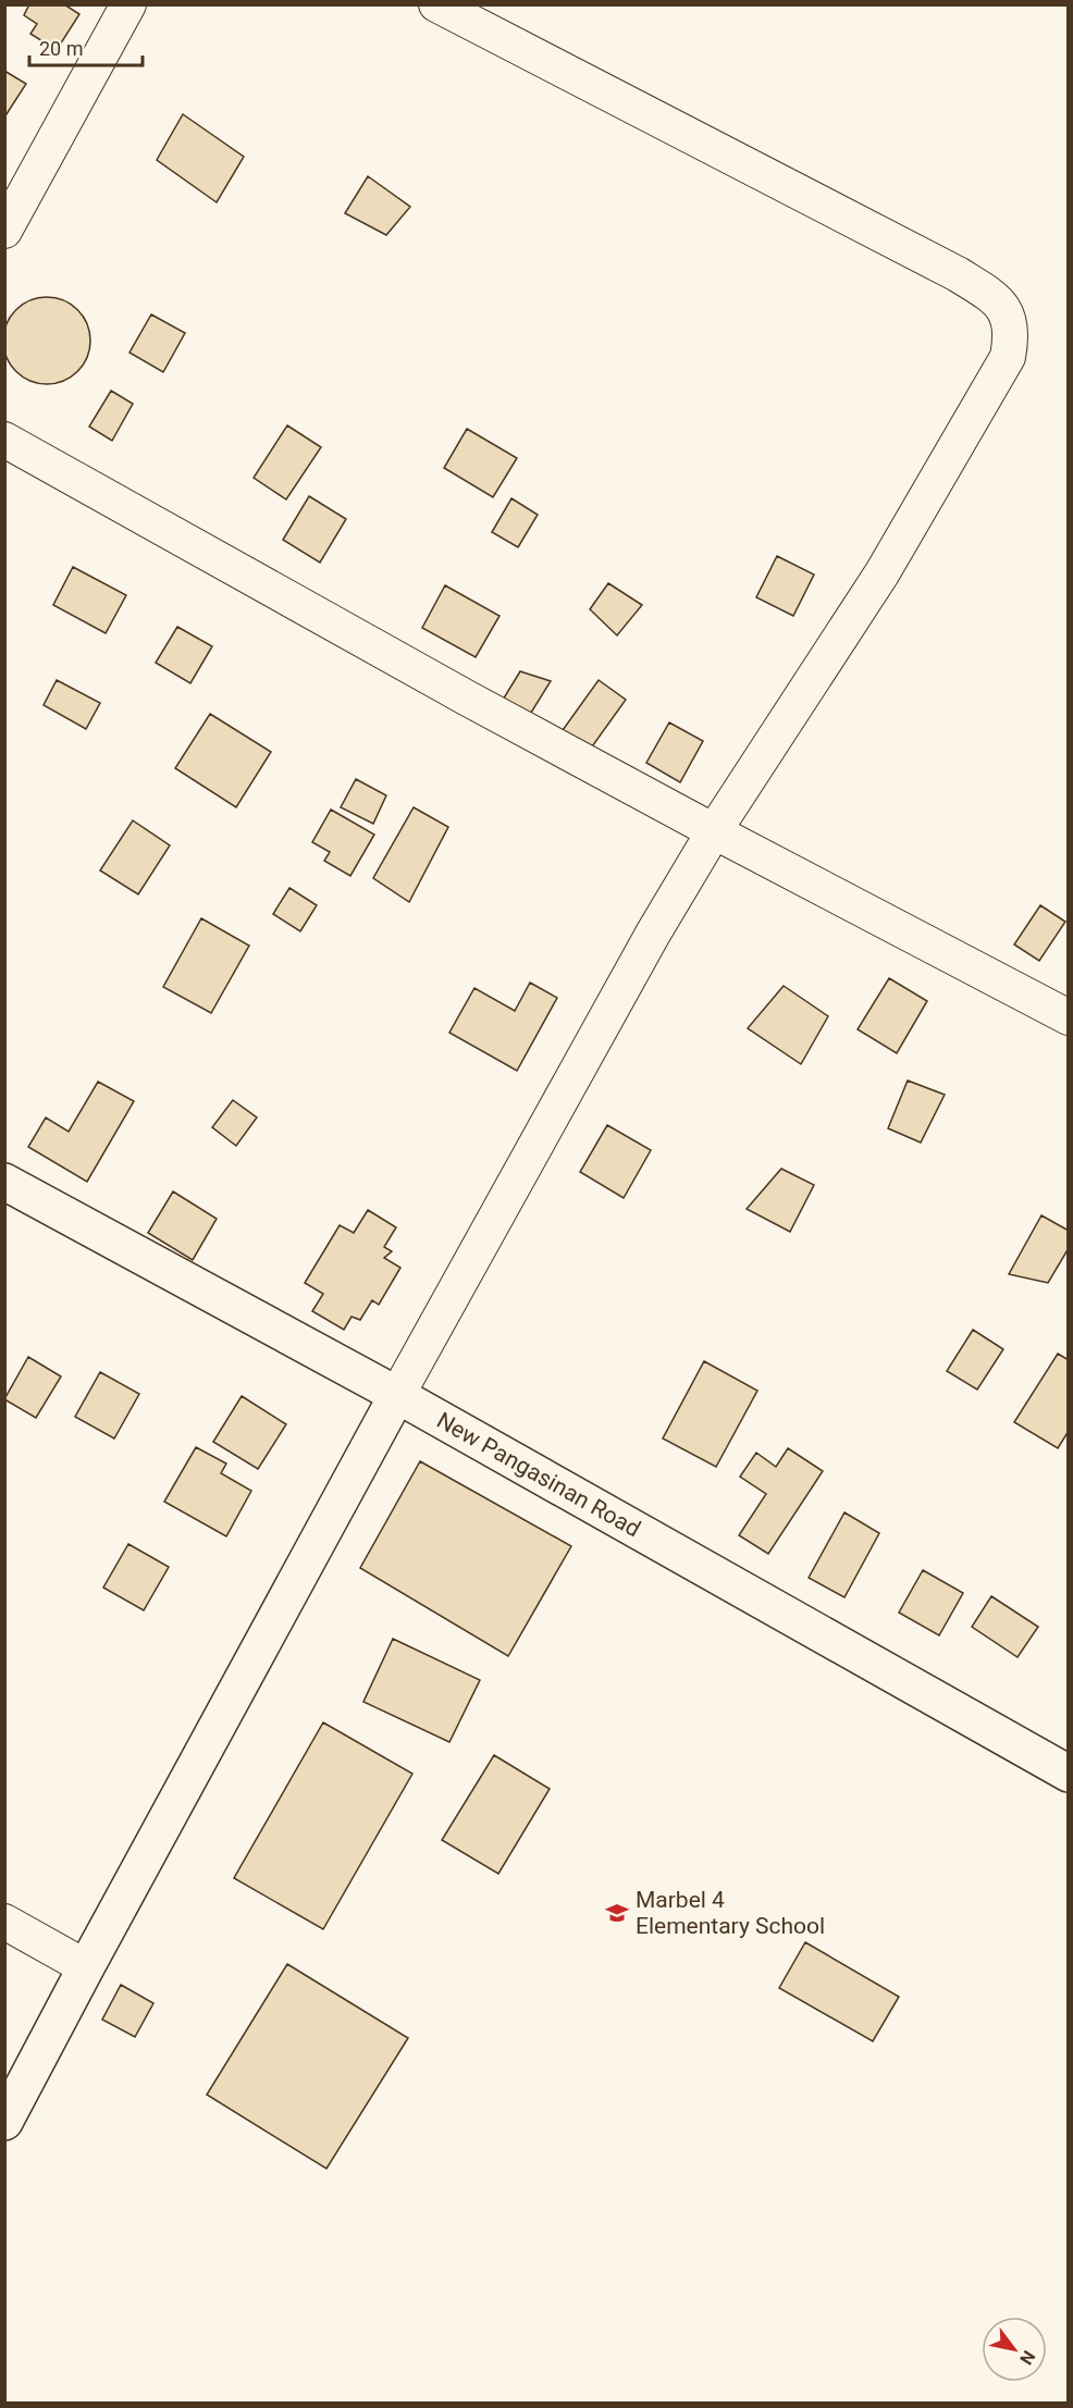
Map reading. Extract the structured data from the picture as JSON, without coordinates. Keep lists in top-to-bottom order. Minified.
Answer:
{"streets":{"main road":["New Pangasinan Road"]},"places":{"school or university":["Marbel 4 Elementary School"]},"scale_bar":"20 m","north":"bottom right"}
